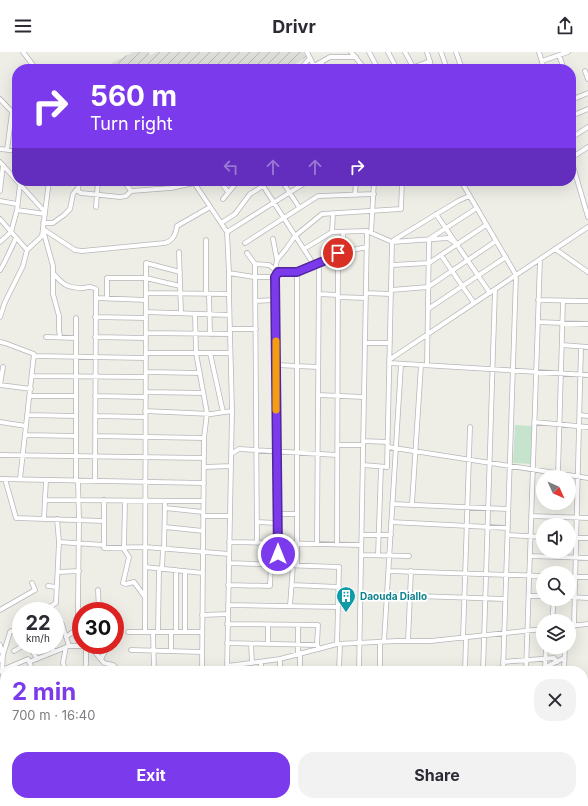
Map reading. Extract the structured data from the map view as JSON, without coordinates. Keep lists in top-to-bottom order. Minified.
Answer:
{"places":{"building":["Daouda Diallo"]},"north":"bottom right","page":{"header":"Drivr","turn":["560 m","Turn right"],"speed":"22 km/h","limit":"30","heading":["2 min","700 m · 16:40"],"buttons":["Exit","Share"]}}
